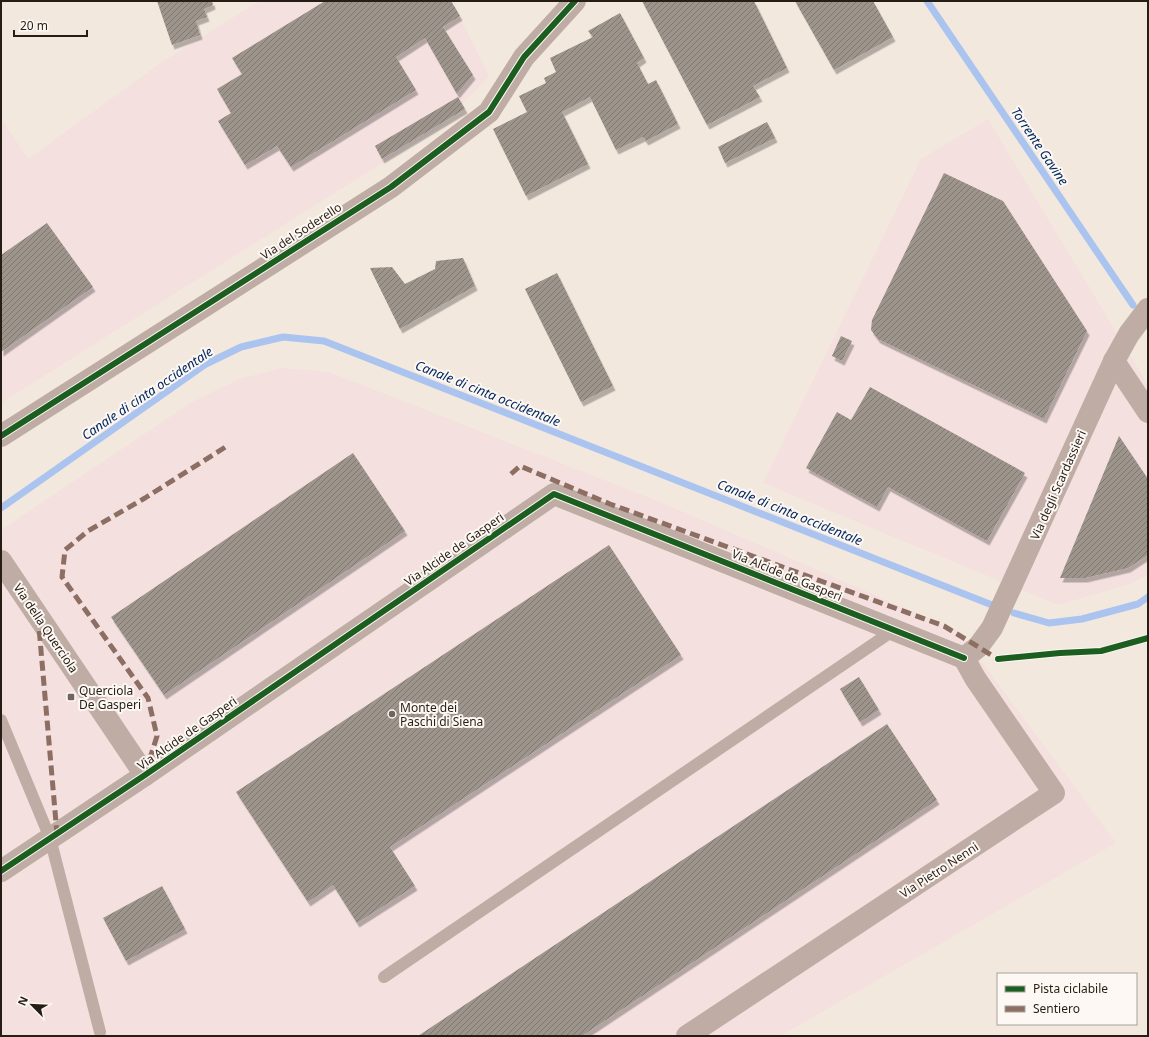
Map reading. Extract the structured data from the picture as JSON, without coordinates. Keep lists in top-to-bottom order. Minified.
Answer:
{"streets":{"street":["Via del Soderello","Via degli Scardassieri","Via Alcide de Gasperi","Via della Querciola","Via Pietro Nenni"]},"crossings":[["Via degli Scardassieri","Via Alcide de Gasperi"],["Via degli Scardassieri","Via Pietro Nenni"],["Via Alcide de Gasperi","Via della Querciola"],["Via Alcide de Gasperi","Via Pietro Nenni"]],"water":["Torrente Gavine","Canale di cinta occidentale"],"places":{"transit":["Querciola De Gasperi"],"other":["Monte dei Paschi di Siena"]},"legend":["Pista ciclabile","Sentiero"],"scale_bar":"20 m","north":"top left"}
